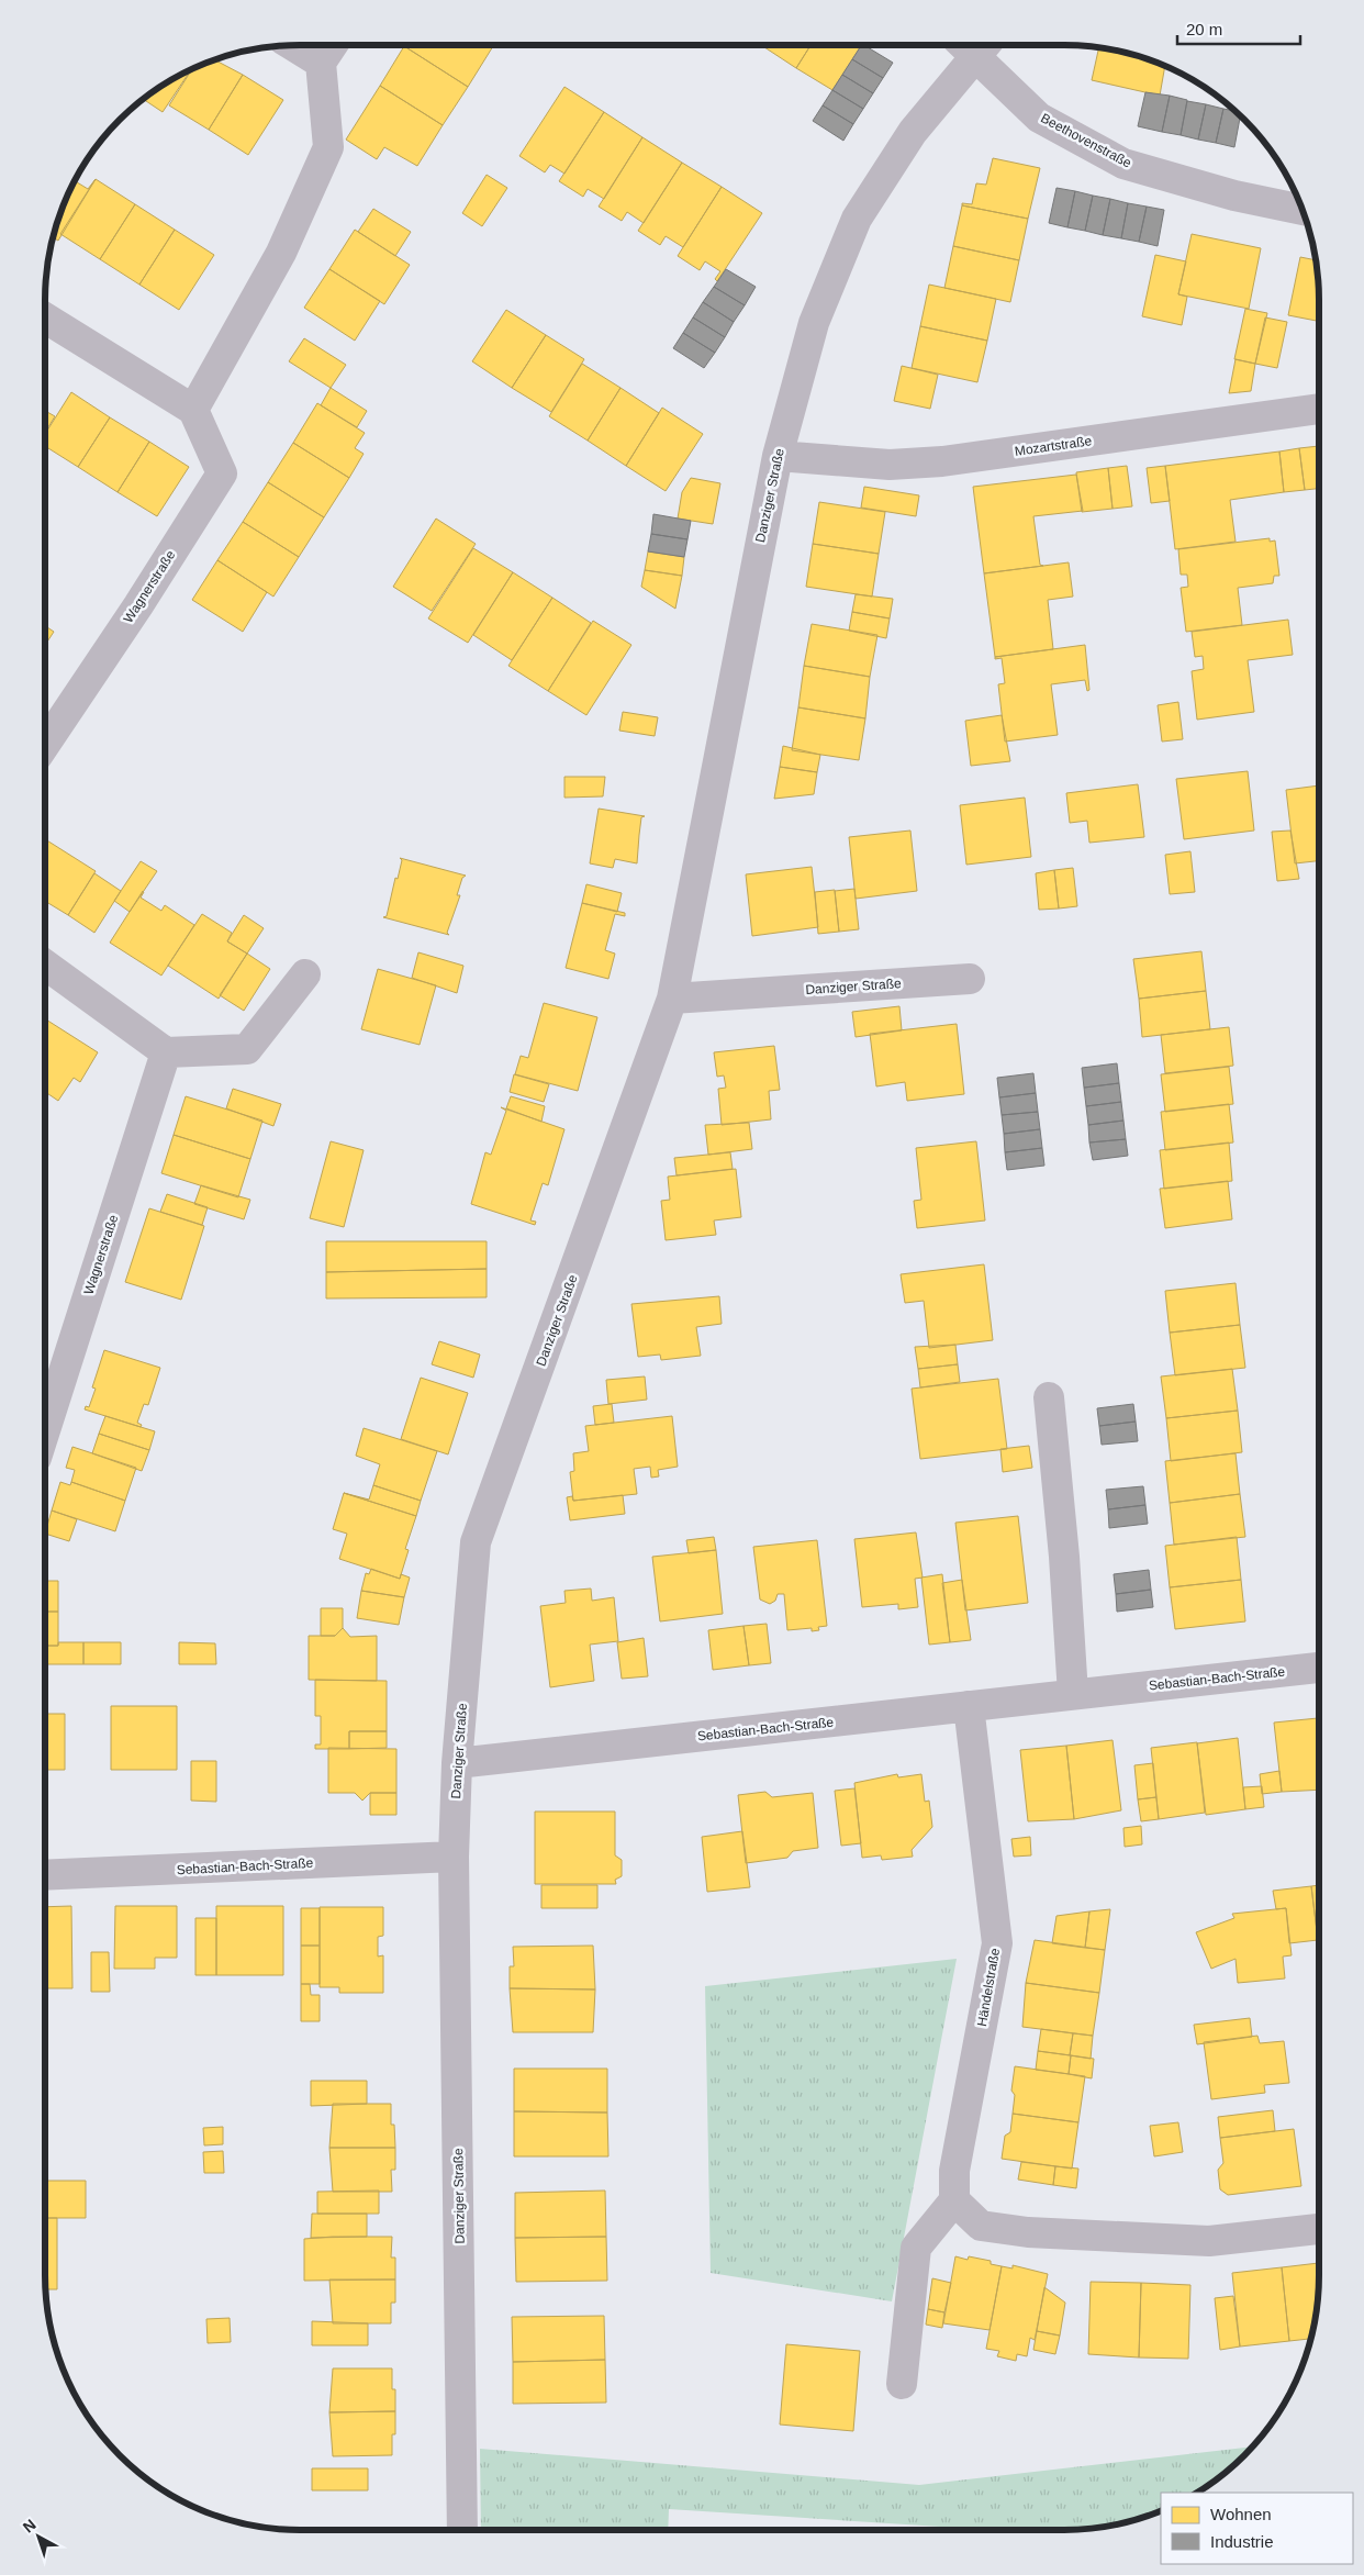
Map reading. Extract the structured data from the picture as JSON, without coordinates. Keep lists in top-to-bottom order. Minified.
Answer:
{"streets":{"street":["Beethovenstraße","Mozartstraße","Danziger Straße","Wagnerstraße","Sebastian-Bach-Straße","Händelstraße"]},"crossings":[["Beethovenstraße","Danziger Straße"],["Mozartstraße","Danziger Straße"],["Danziger Straße","Sebastian-Bach-Straße"],["Sebastian-Bach-Straße","Händelstraße"]],"legend":["Wohnen","Industrie"],"scale_bar":"20 m","north":"top left"}
